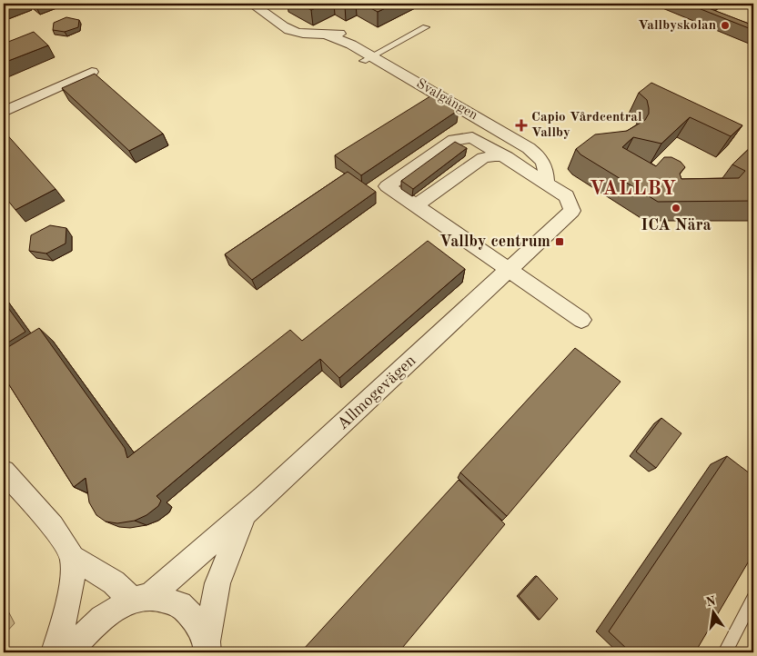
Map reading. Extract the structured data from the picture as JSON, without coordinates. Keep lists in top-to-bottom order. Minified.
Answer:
{"streets":{"street":["Svalgången","Allmogevägen"]},"crossings":[["Svalgången","Allmogevägen"]],"districts":["VALLBY"],"places":{"other":["Vallbyskolan","ICA Nära"],"health":["Capio Vårdcentral Vallby"],"transit":["Vallby centrum"]},"north":"top"}
